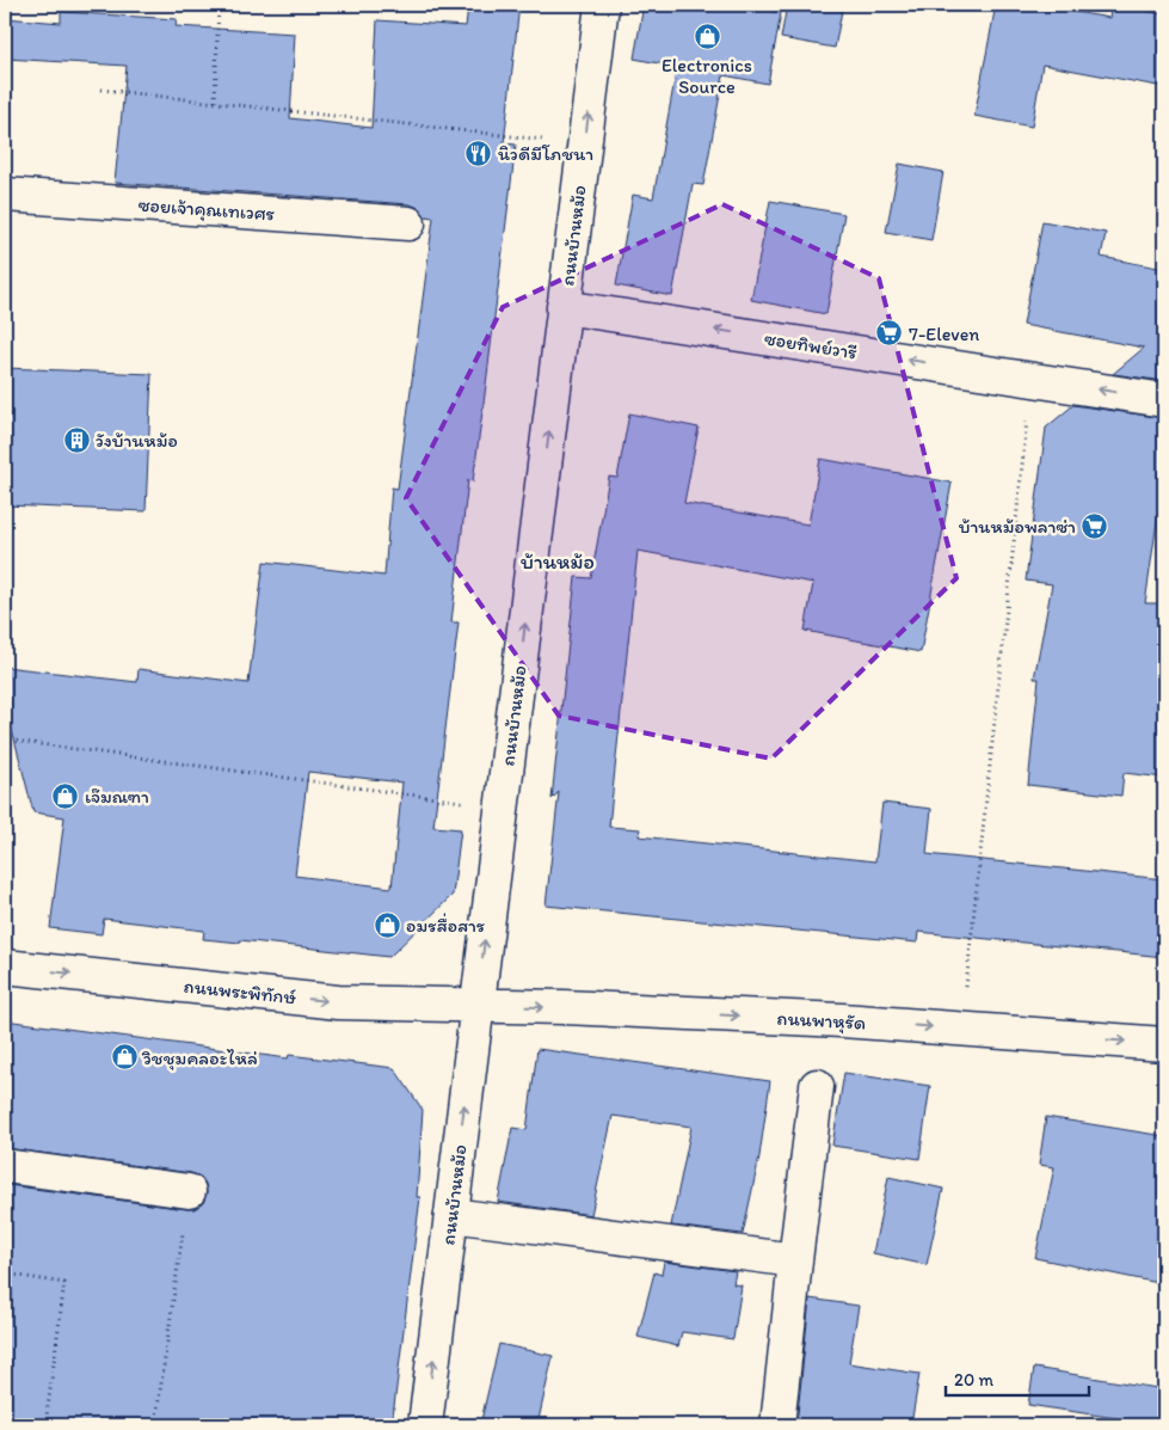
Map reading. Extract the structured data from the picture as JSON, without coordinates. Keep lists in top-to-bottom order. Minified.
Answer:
{"streets":{"street":["ซอยเจ้าคุณเทเวศร","ถนนบ้านหม้อ","ซอยทิพย์วารี","ถนนพระพิทักษ์","ถนนพาหุรัด"]},"crossings":[["ถนนบ้านหม้อ","ซอยทิพย์วารี"],["ถนนบ้านหม้อ","ถนนพระพิทักษ์"],["ถนนบ้านหม้อ","ถนนพาหุรัด"],["ถนนพระพิทักษ์","ถนนพาหุรัด"]],"one_way":["ถนนบ้านหม้อ","ซอยทิพย์วารี"],"districts":["บ้านหม้อ"],"places":{"shop":["Electronics Source","เจ๊มณฑา","อมรสื่อสาร","วิชชุมคลอะไหล่"],"restaurant":["นิวดีมีโภชนา"],"supermarket":["7-Eleven","บ้านหม้อพลาซ่า"],"building":["วังบ้านหม้อ"]},"scale_bar":"20 m"}
